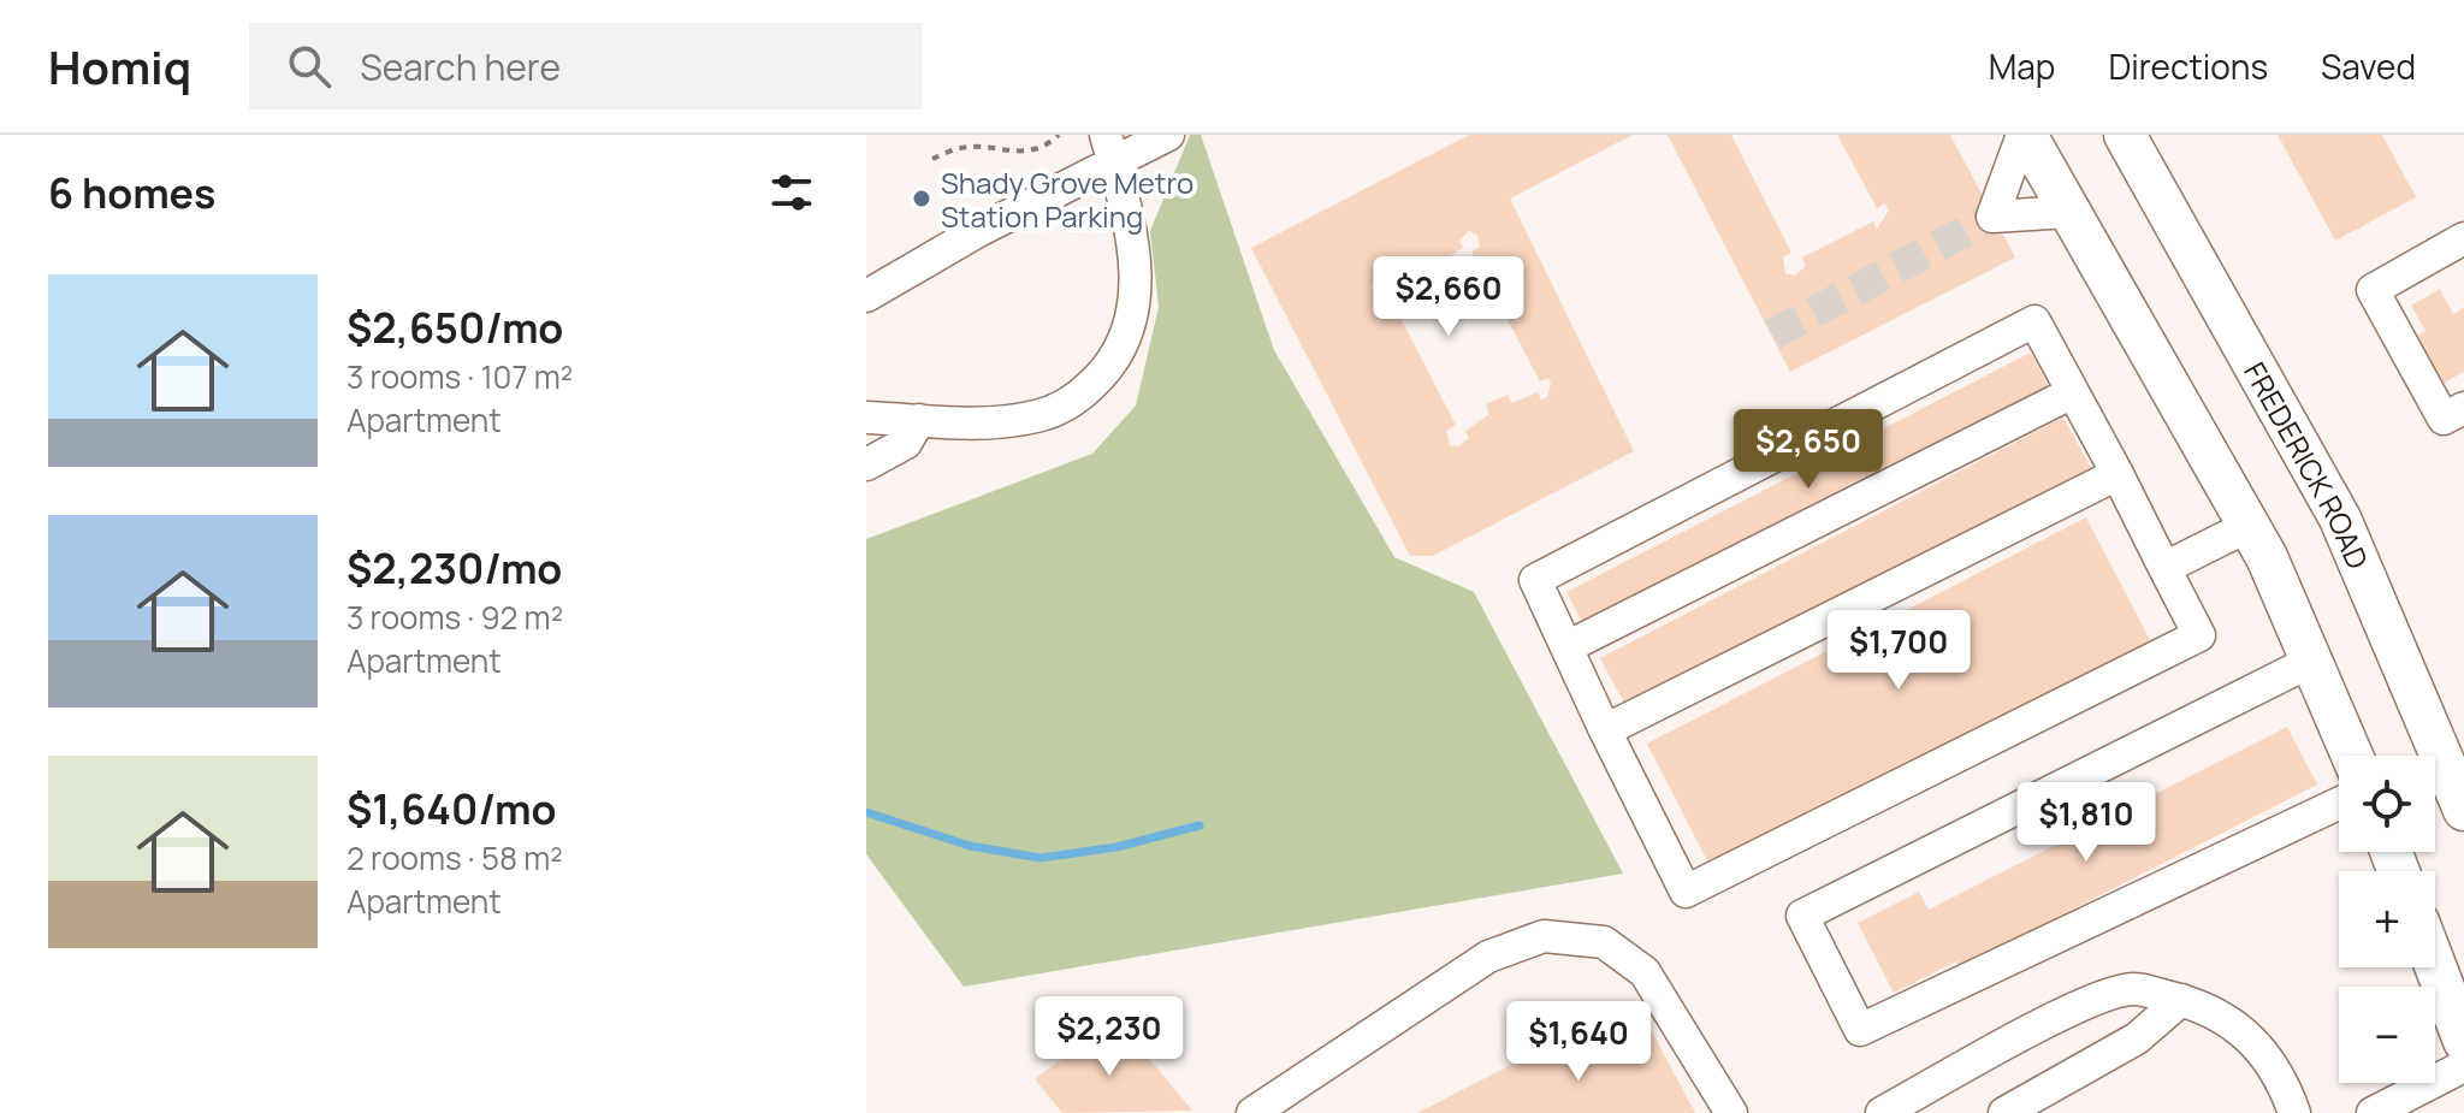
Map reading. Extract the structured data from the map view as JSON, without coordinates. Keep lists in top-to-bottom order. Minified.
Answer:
{"streets":{"main road":["FREDERICK ROAD"]},"places":["Shady Grove Metro Station Parking"],"page":{"header":"Homiq","search":"Search here","nav":["Map","Directions","Saved"],"heading":"6 homes","list":[{"name":"$2,650/mo","note":"3 rooms · 107 m² · Apartment"},{"name":"$2,230/mo","note":"3 rooms · 92 m² · Apartment"},{"name":"$1,640/mo","note":"2 rooms · 58 m² · Apartment"}],"price":["$2,660","$2,650","$1,700","$1,810","$2,230","$1,640"],"map_buttons":["+","−"]}}
